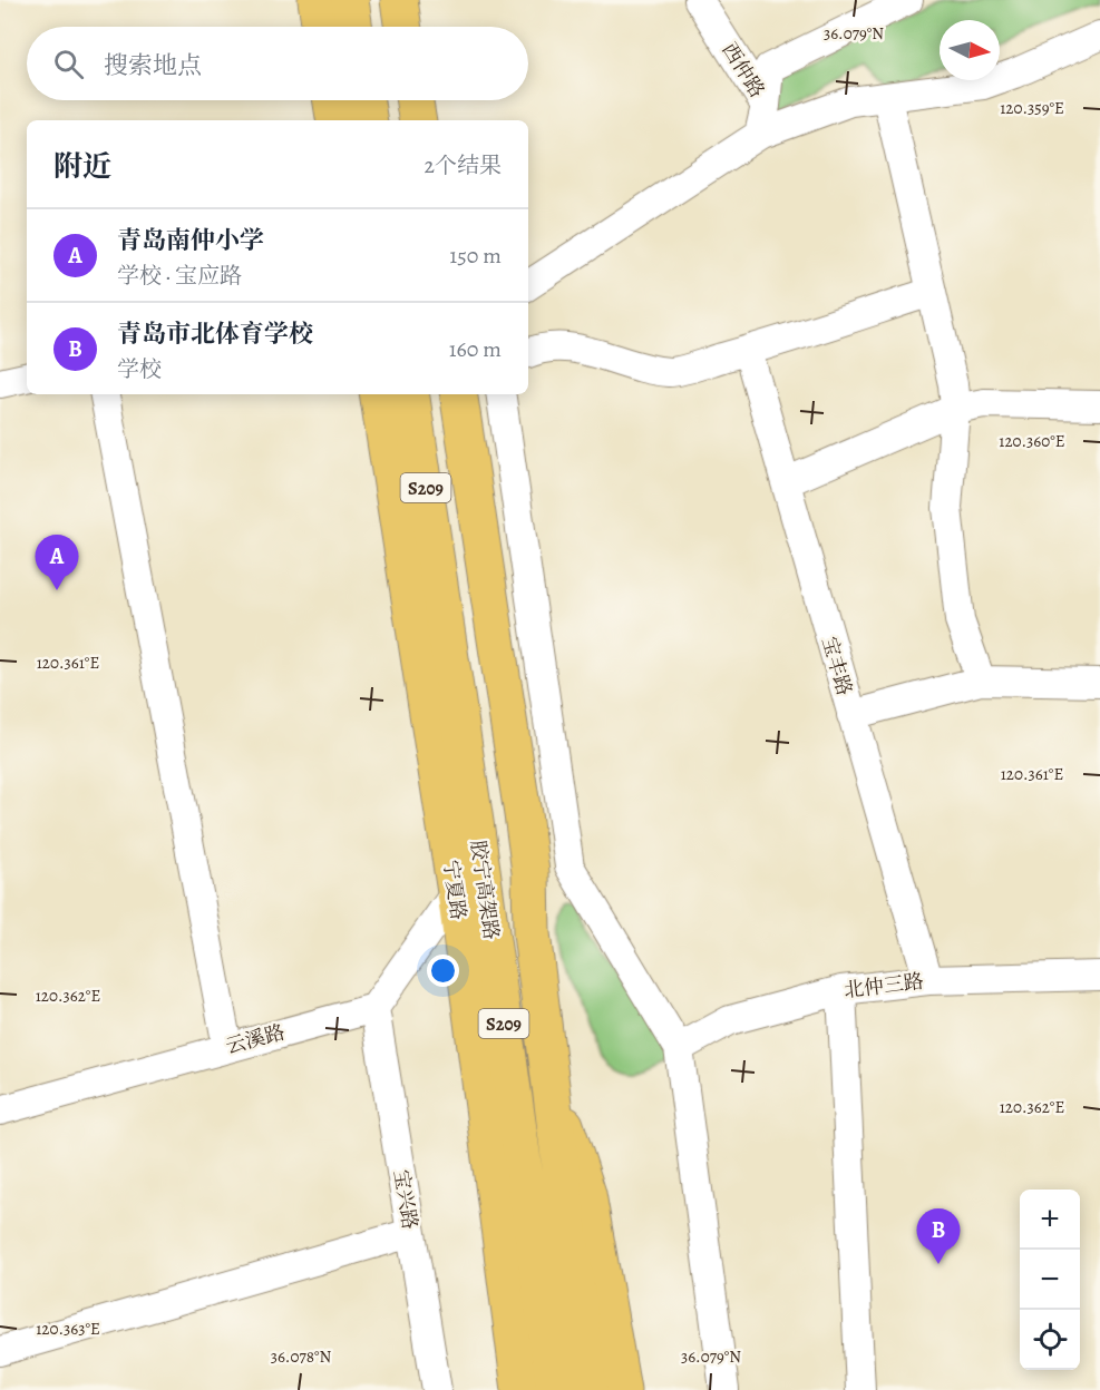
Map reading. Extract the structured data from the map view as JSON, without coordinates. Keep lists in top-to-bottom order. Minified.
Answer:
{"streets":{"main road":["S209","宁夏路","胶宁高架路"],"street":["西仲路","宝丰路","北仲三路","云溪路","宝兴路"]},"crossings":[["宝丰路","北仲三路"],["宁夏路","胶宁高架路"],["云溪路","宝兴路"]],"north":"right","page":{"search":"搜索地点","heading":["附近","2个结果"],"list":[{"mark":"A","name":"青岛南仲小学","note":"学校 · 宝应路","value":"150 m"},{"mark":"B","name":"青岛市北体育学校","note":"学校","value":"160 m"}],"pins":["A","B"],"map_buttons":["+","−"]},"coordinates":["36.079°N","120.359°E","120.360°E","120.361°E","120.362°E","120.363°E","36.078°N"]}
